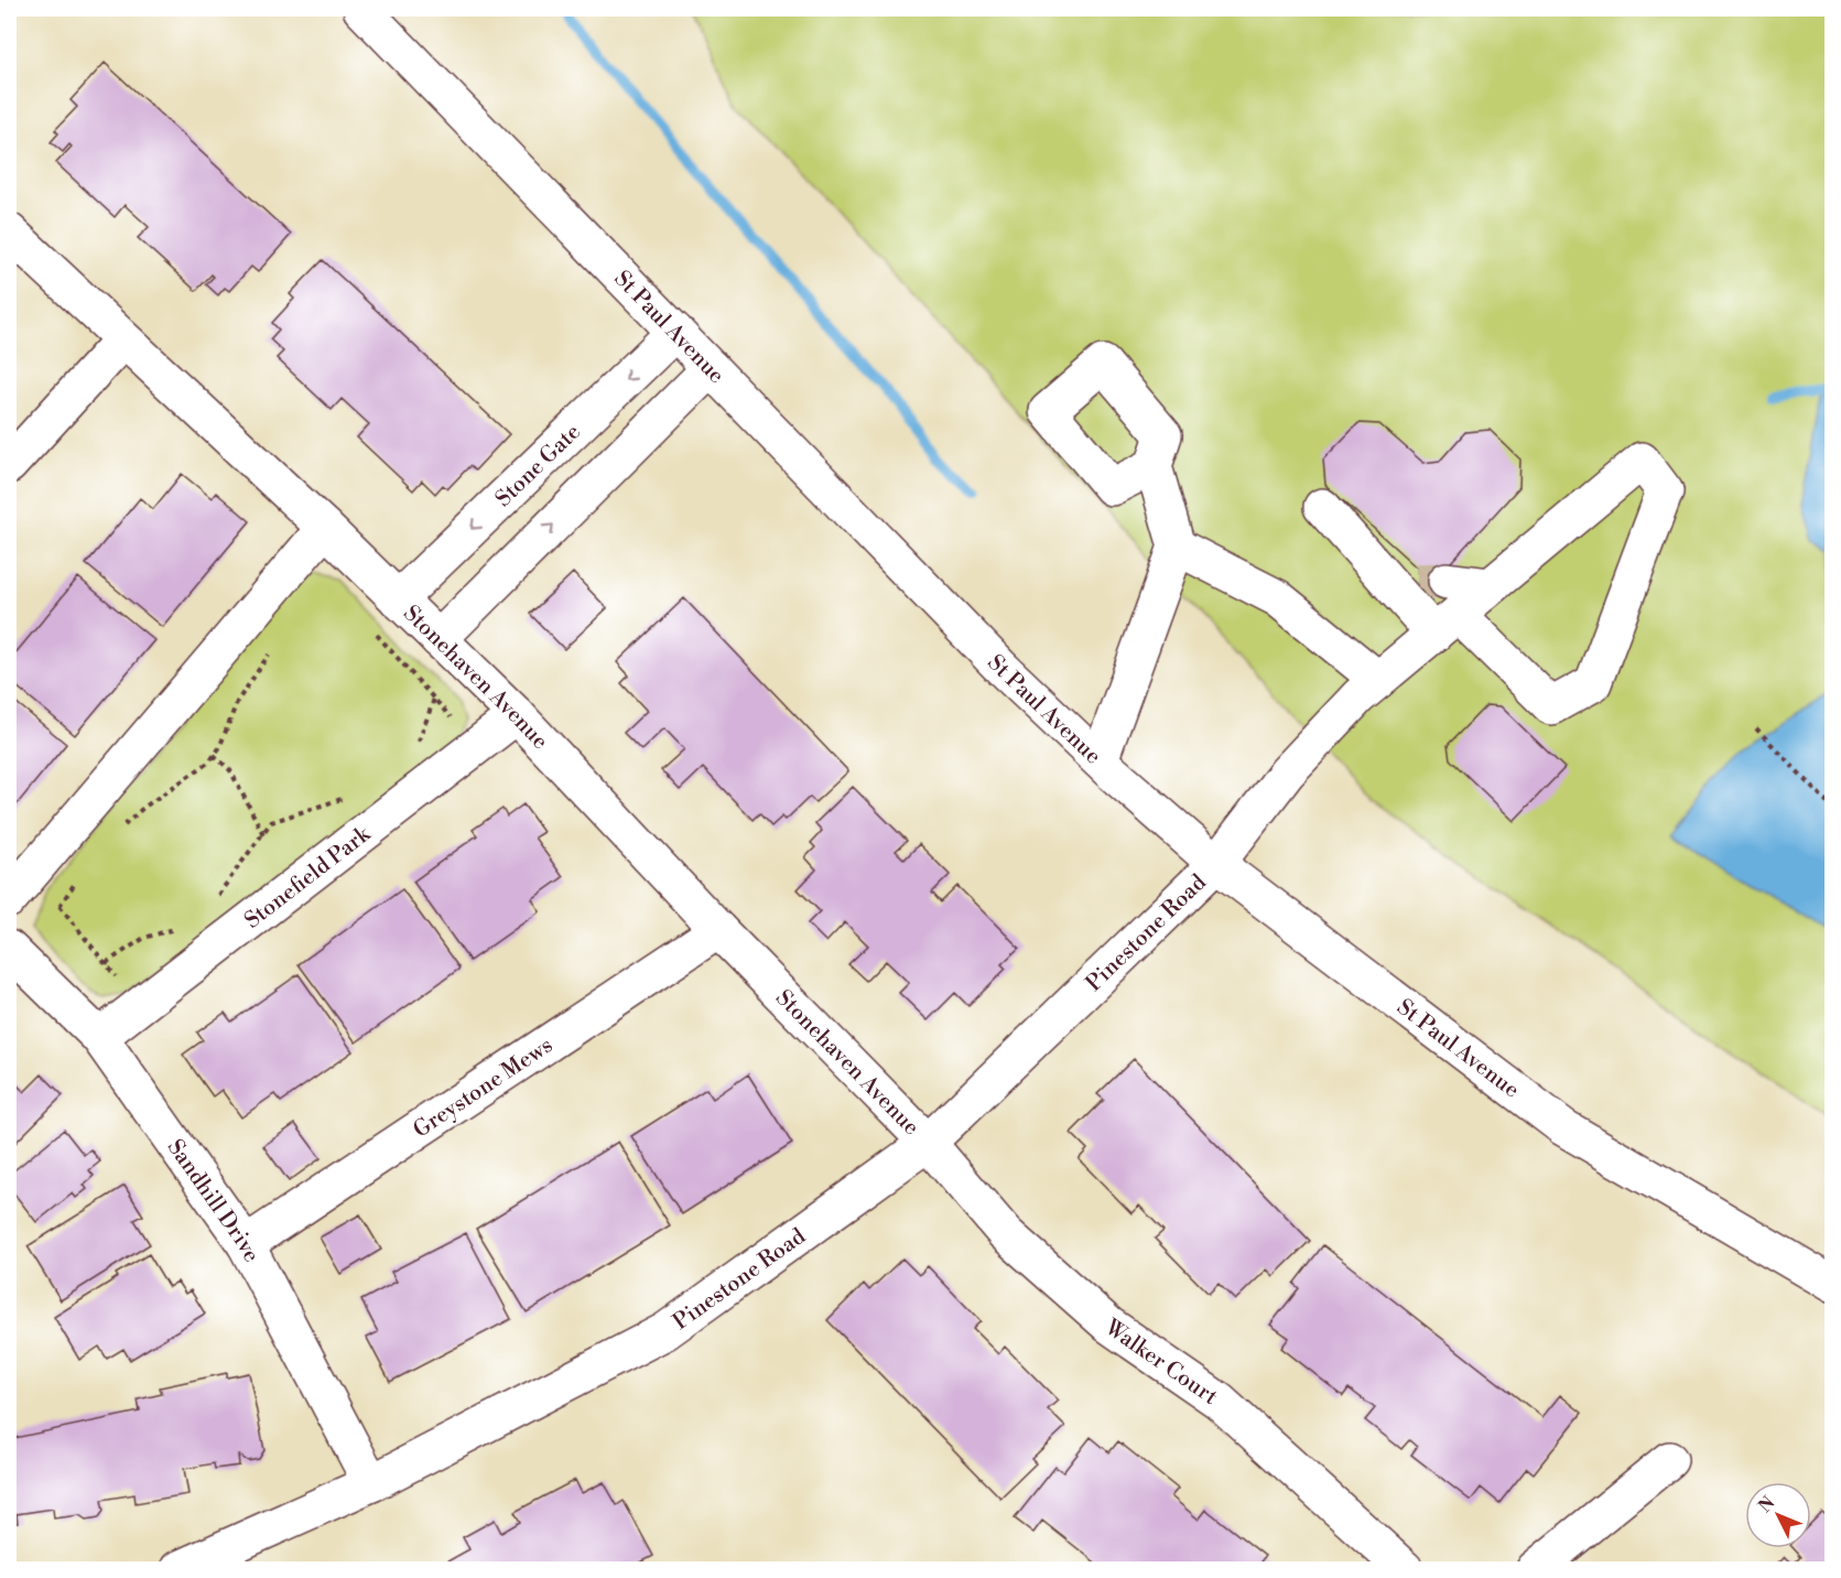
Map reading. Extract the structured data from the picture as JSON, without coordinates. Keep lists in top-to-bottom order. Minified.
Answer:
{"streets":{"street":["St Paul Avenue","Stone Gate","Stonehaven Avenue","Stonefield Park","Pinestone Road","Greystone Mews","Sandhill Drive","Walker Court"]},"crossings":[["St Paul Avenue","Stone Gate"],["St Paul Avenue","Pinestone Road"],["Stone Gate","Stonehaven Avenue"],["Stonehaven Avenue","Stonefield Park"],["Stonehaven Avenue","Pinestone Road"],["Stonehaven Avenue","Greystone Mews"],["Stonehaven Avenue","Walker Court"],["Stonefield Park","Sandhill Drive"],["Pinestone Road","Sandhill Drive"],["Pinestone Road","Walker Court"],["Greystone Mews","Sandhill Drive"]],"north":"top left"}
